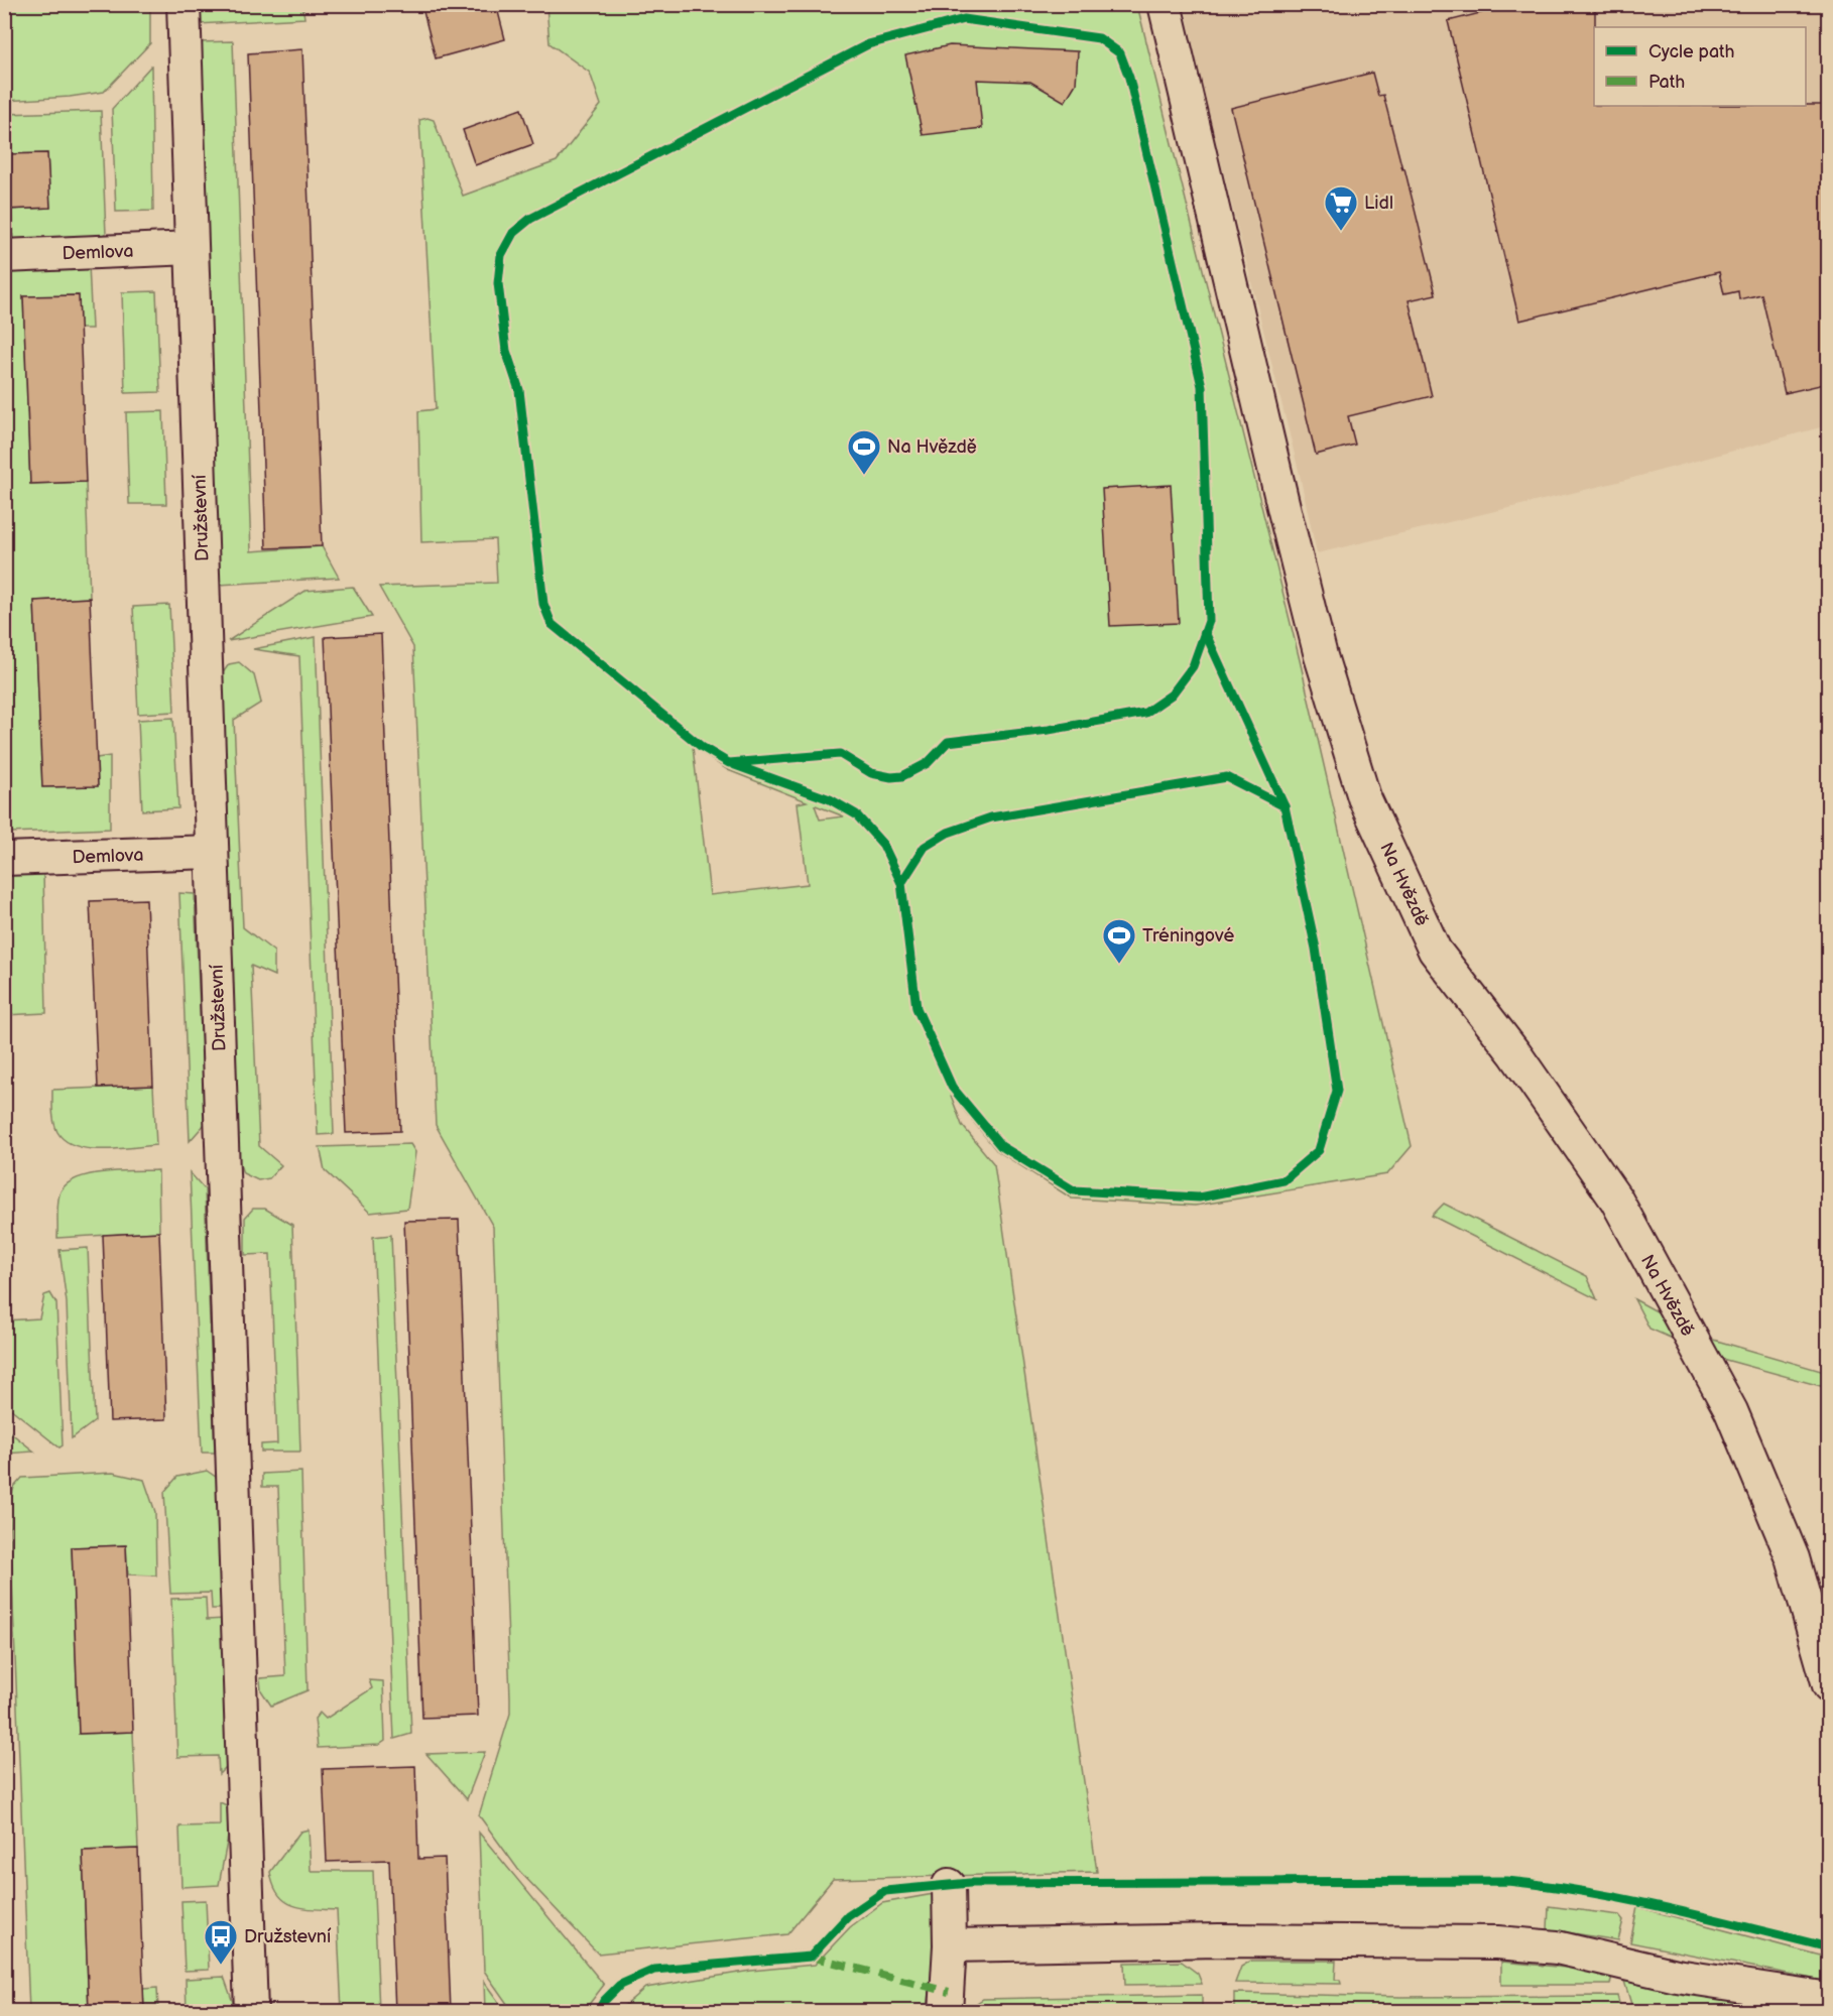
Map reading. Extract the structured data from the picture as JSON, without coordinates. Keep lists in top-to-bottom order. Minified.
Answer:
{"streets":{"street":["Demlova","Družstevní","Na Hvězdě"]},"crossings":[["Demlova","Družstevní"]],"places":{"supermarket":["Lidl"],"sports":["Na Hvězdě","Tréningové"],"bus stop":["Družstevní"]},"legend":["Cycle path","Path"]}
